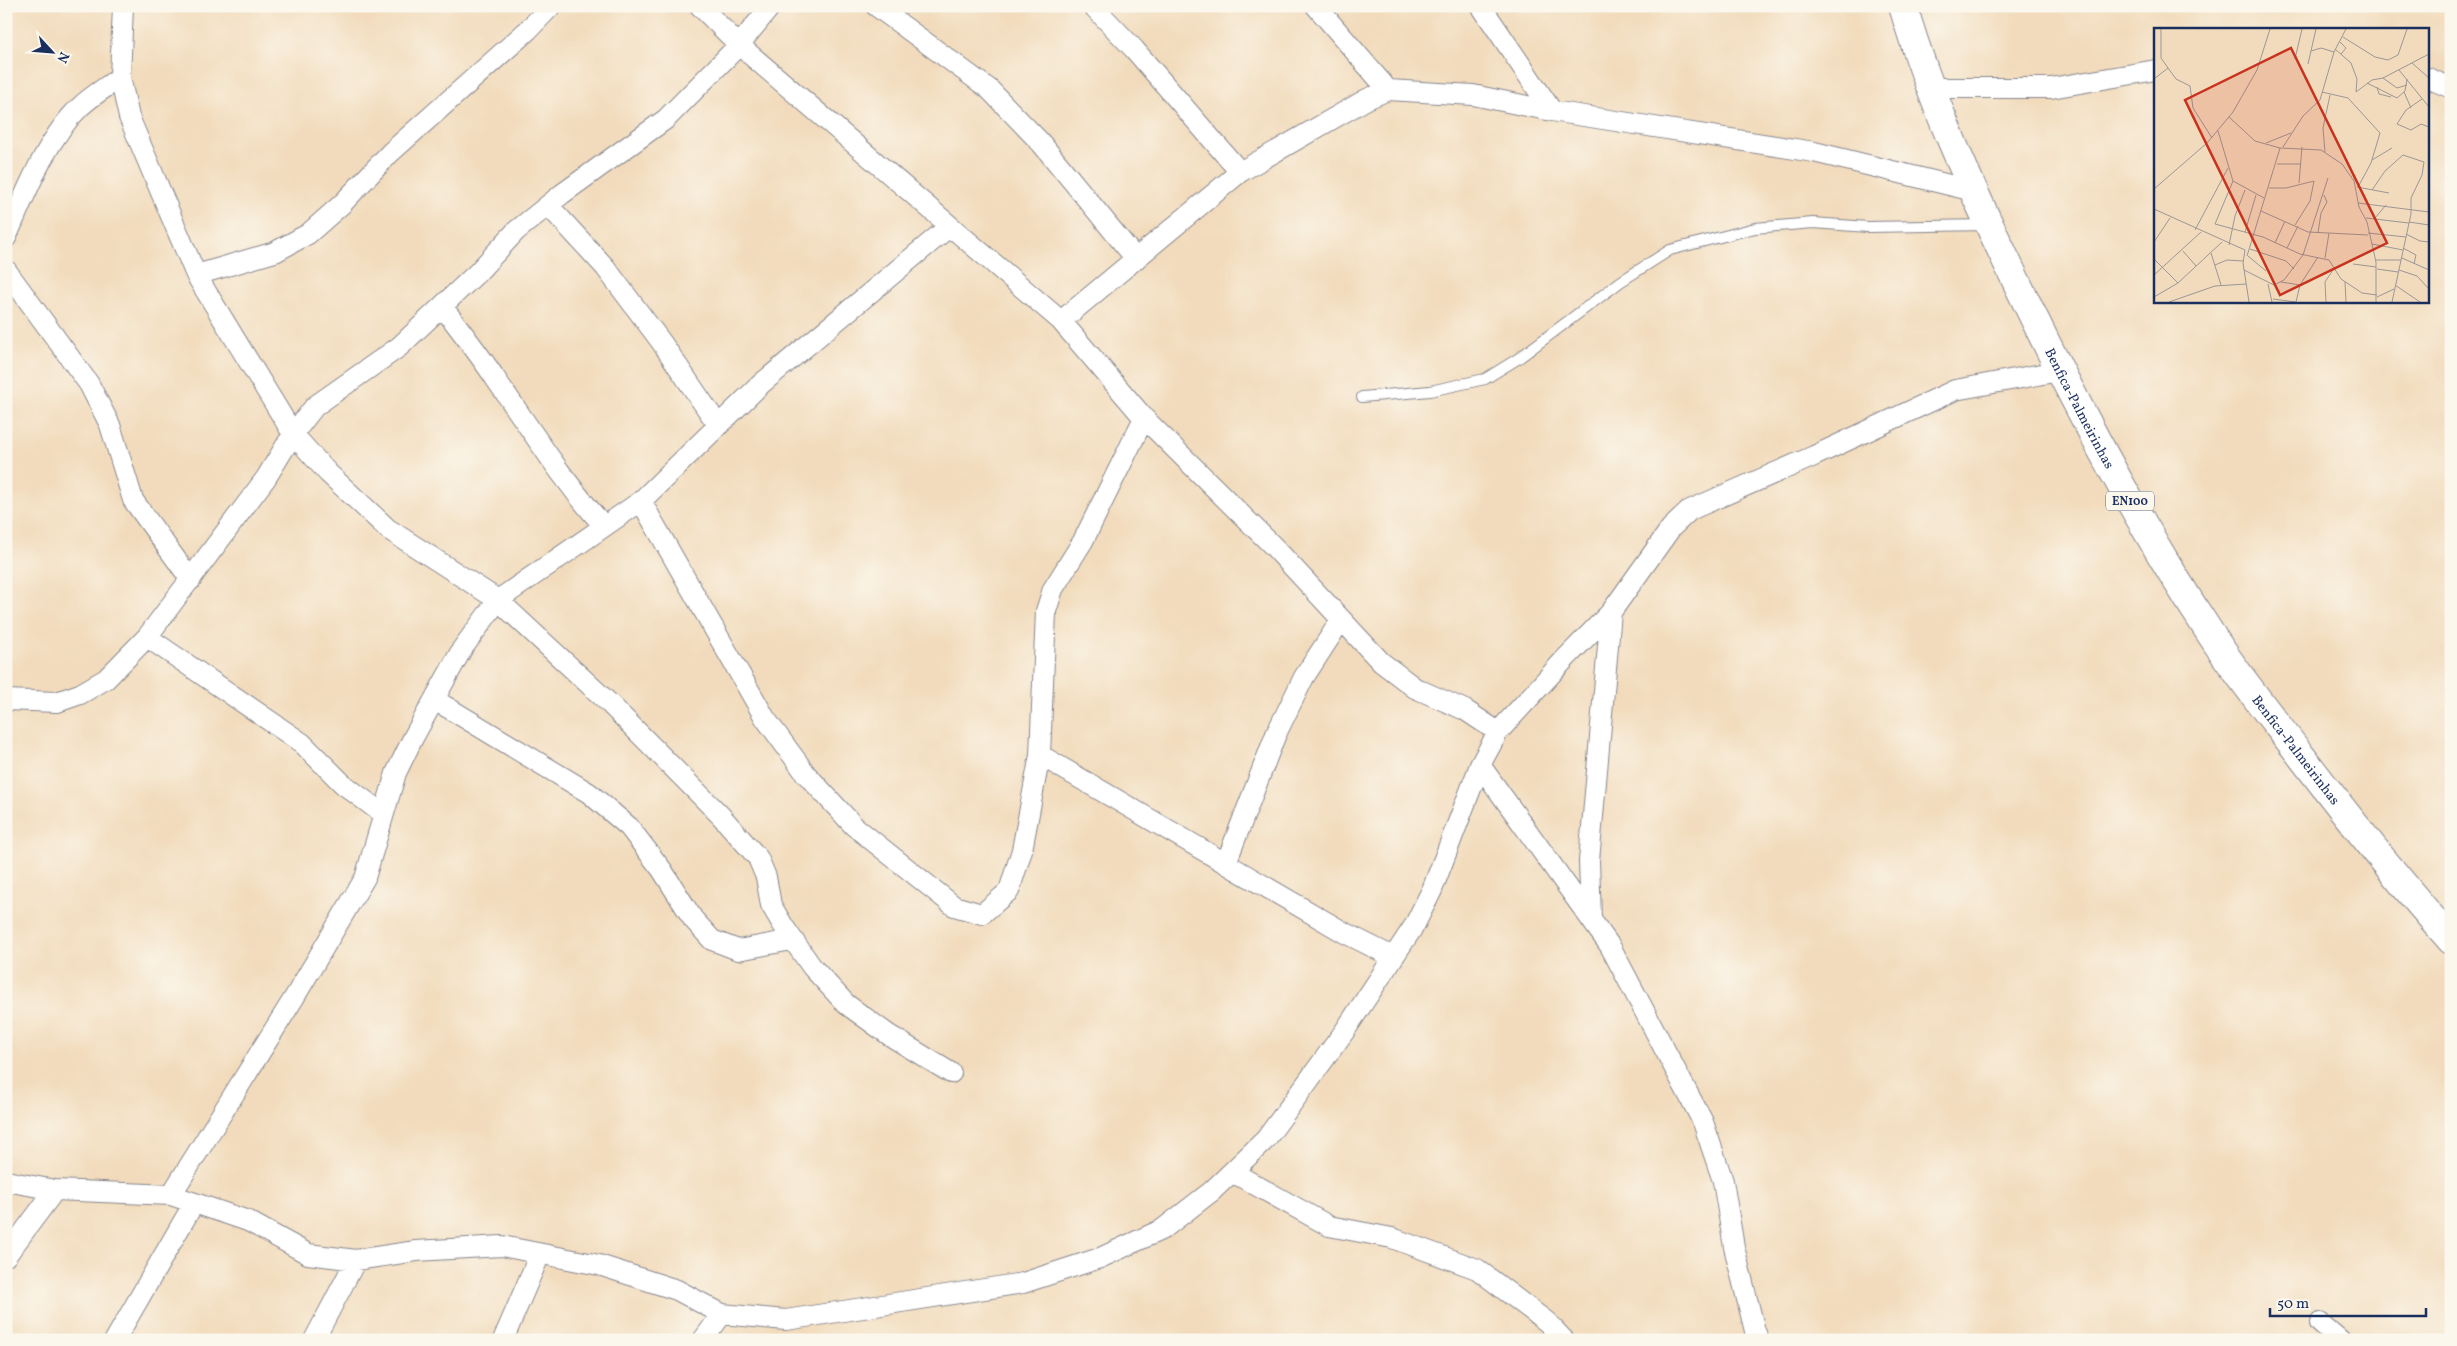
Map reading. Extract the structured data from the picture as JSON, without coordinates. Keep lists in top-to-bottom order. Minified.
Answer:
{"streets":{"main road":["Benfica-Palmeirinhas","EN100"]},"scale_bar":"50 m","north":"bottom right"}
